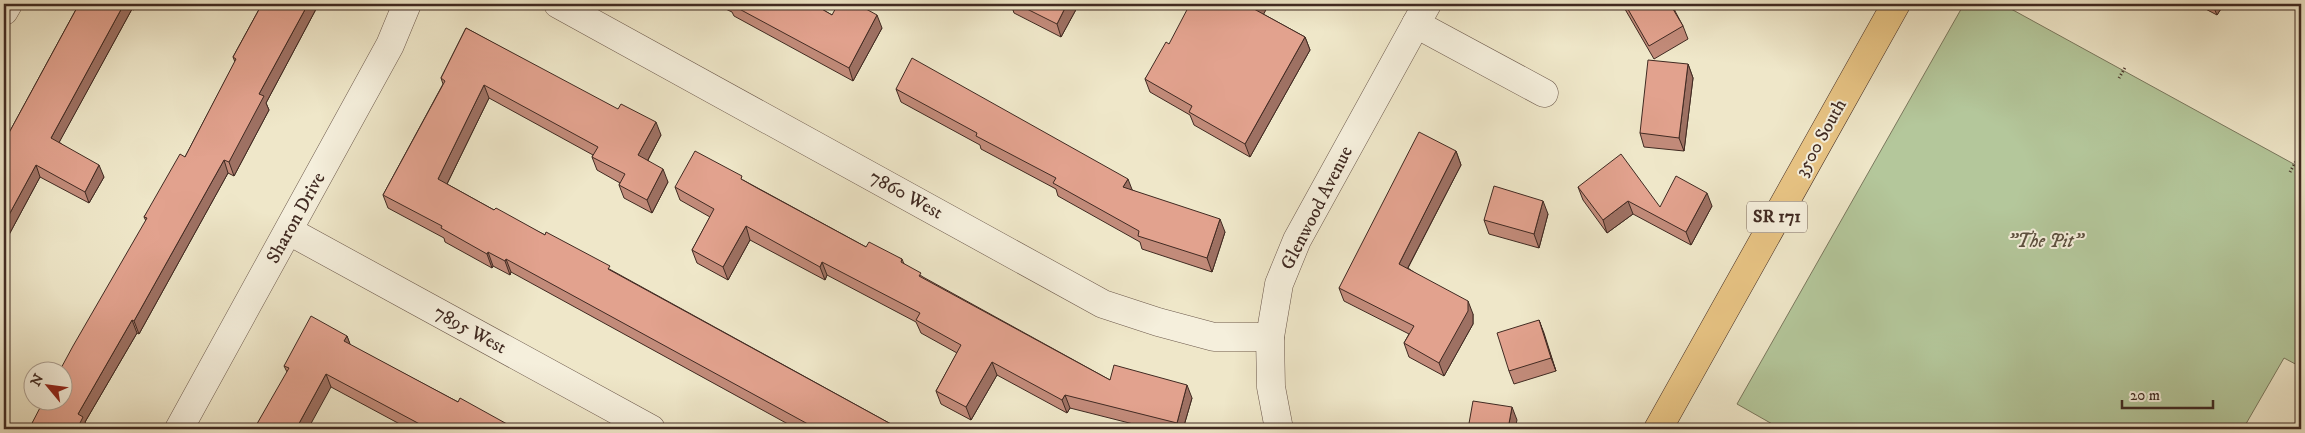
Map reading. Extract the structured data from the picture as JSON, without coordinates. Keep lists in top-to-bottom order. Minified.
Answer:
{"streets":{"main road":["3500 South","SR 171"],"street":["7860 West","Glenwood Avenue","Sharon Drive","7895 West"]},"crossings":[["7860 West","Glenwood Avenue"],["Sharon Drive","7895 West"]],"parks":["\"The Pit\""],"scale_bar":"20 m","north":"top left"}
